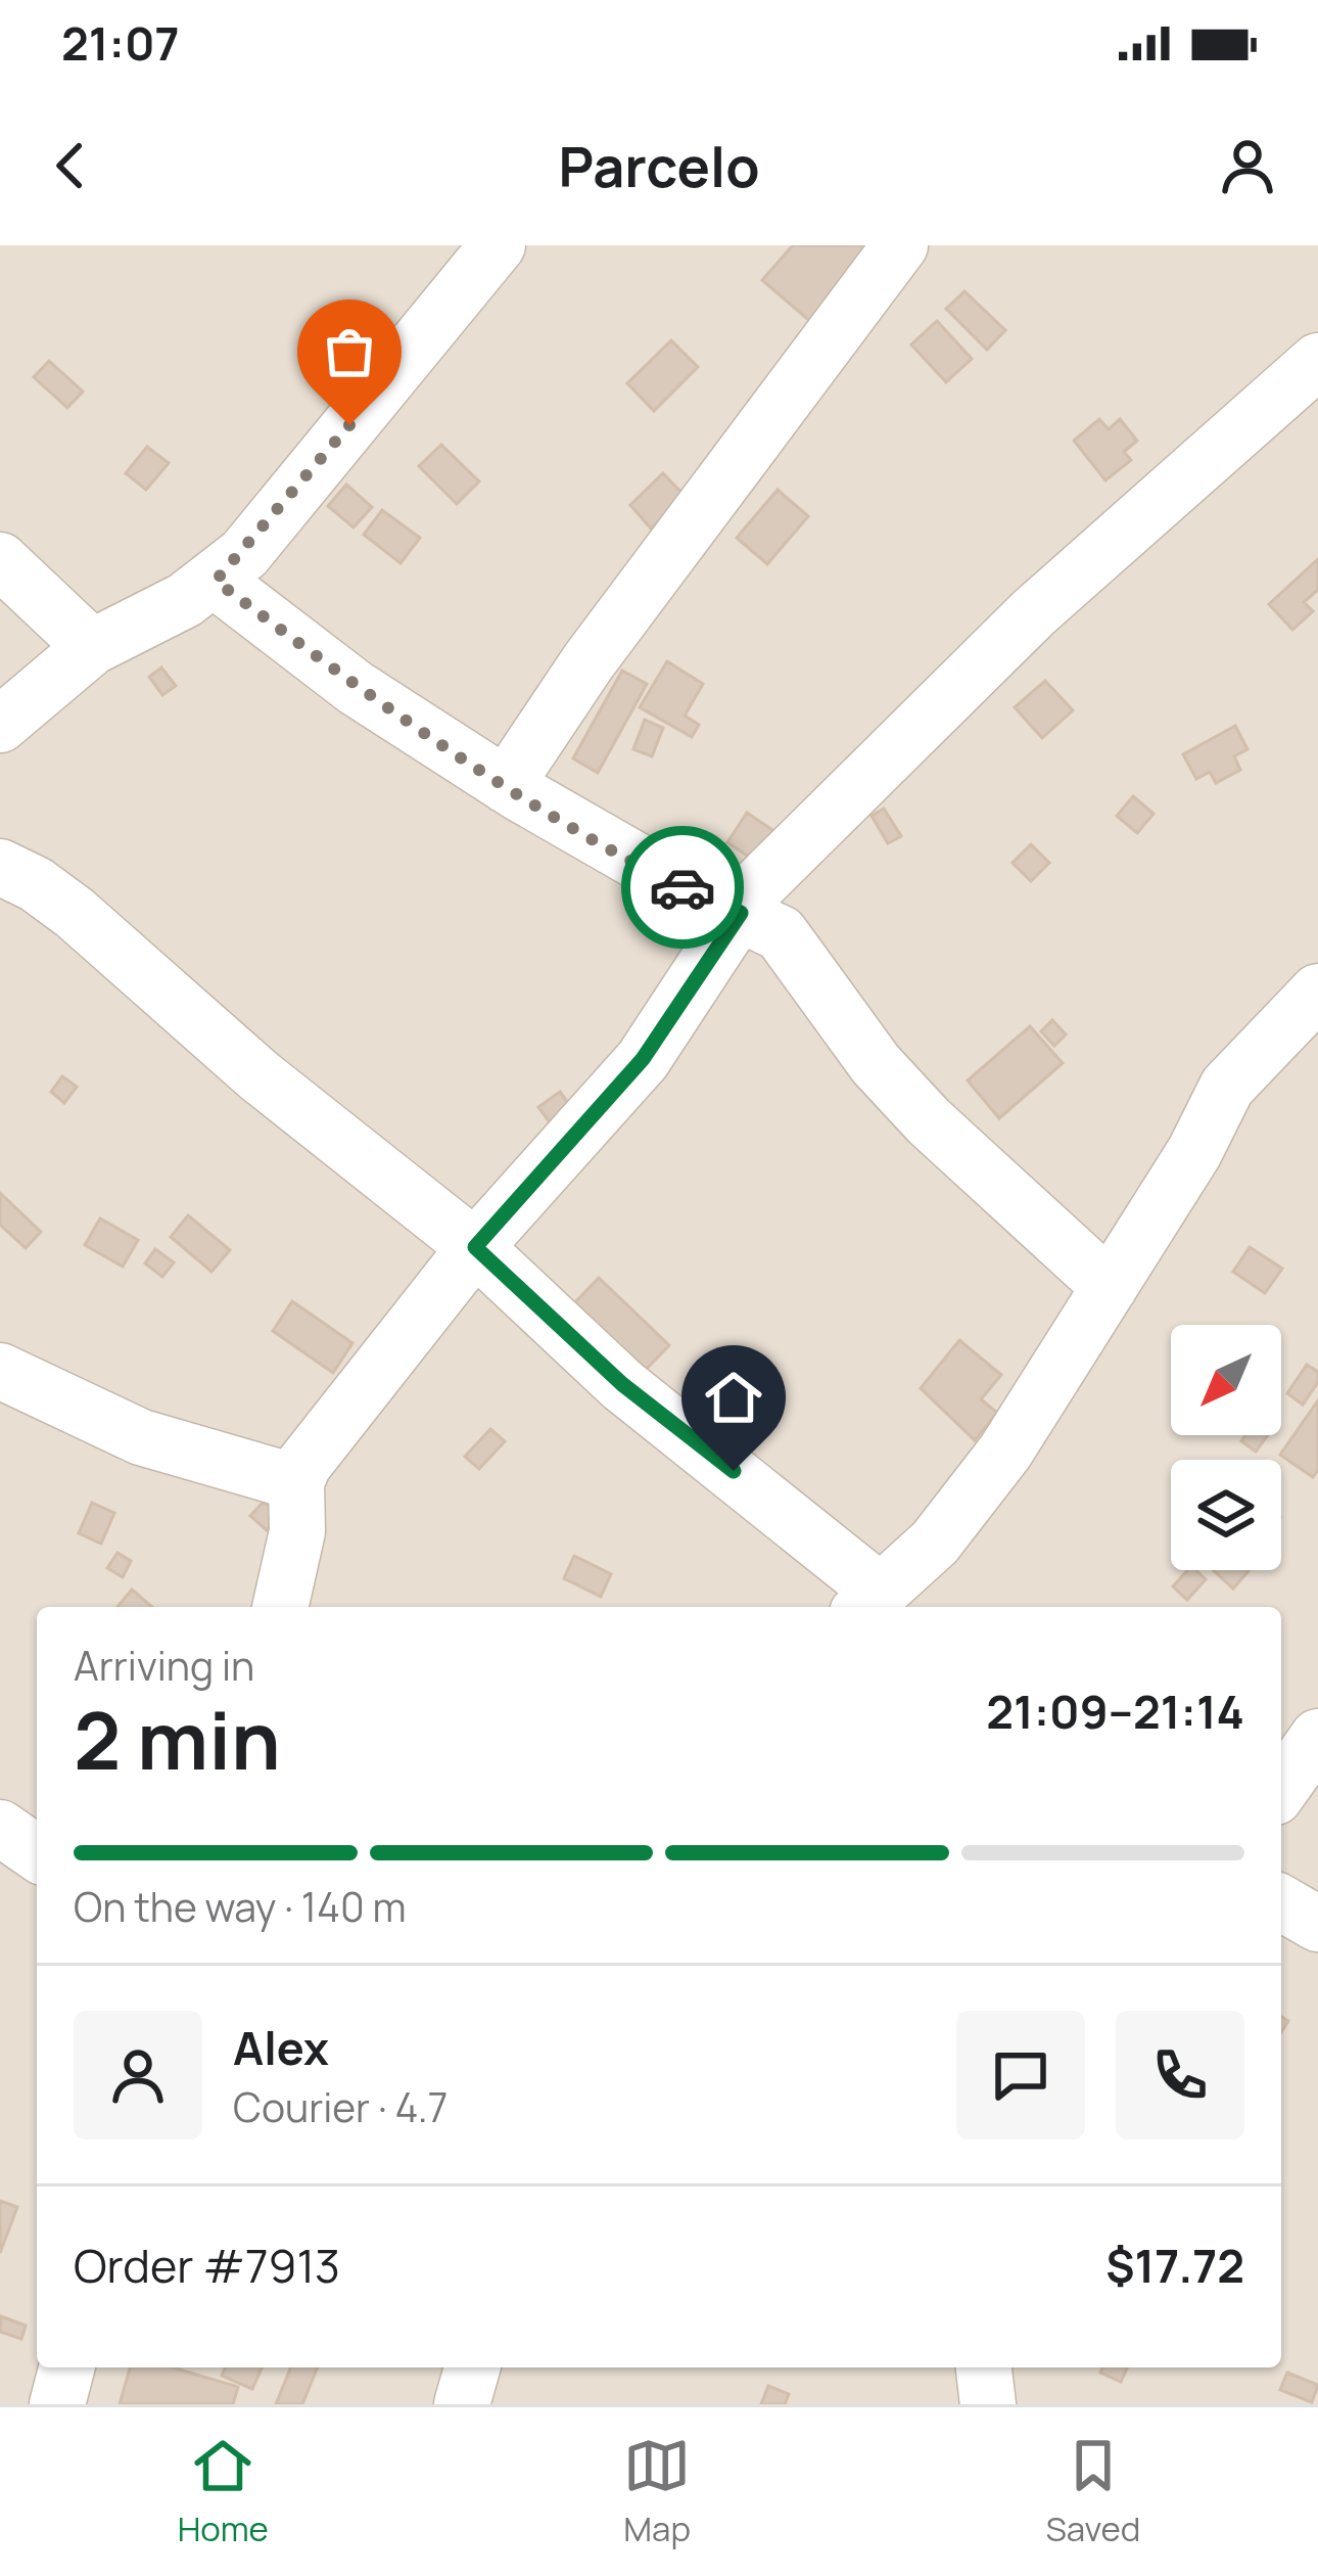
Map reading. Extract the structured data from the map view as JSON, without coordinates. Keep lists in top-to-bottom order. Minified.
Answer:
{"north":"bottom left","page":{"status":"21:07","header":"Parcelo","heading":["2 min","Arriving in","21:09–21:14"],"panel":["Alex","Courier · 4.7","Order #7913","$17.72"],"bar":"On the way · 140 m","tabs":["Home","Map","Saved"]}}
